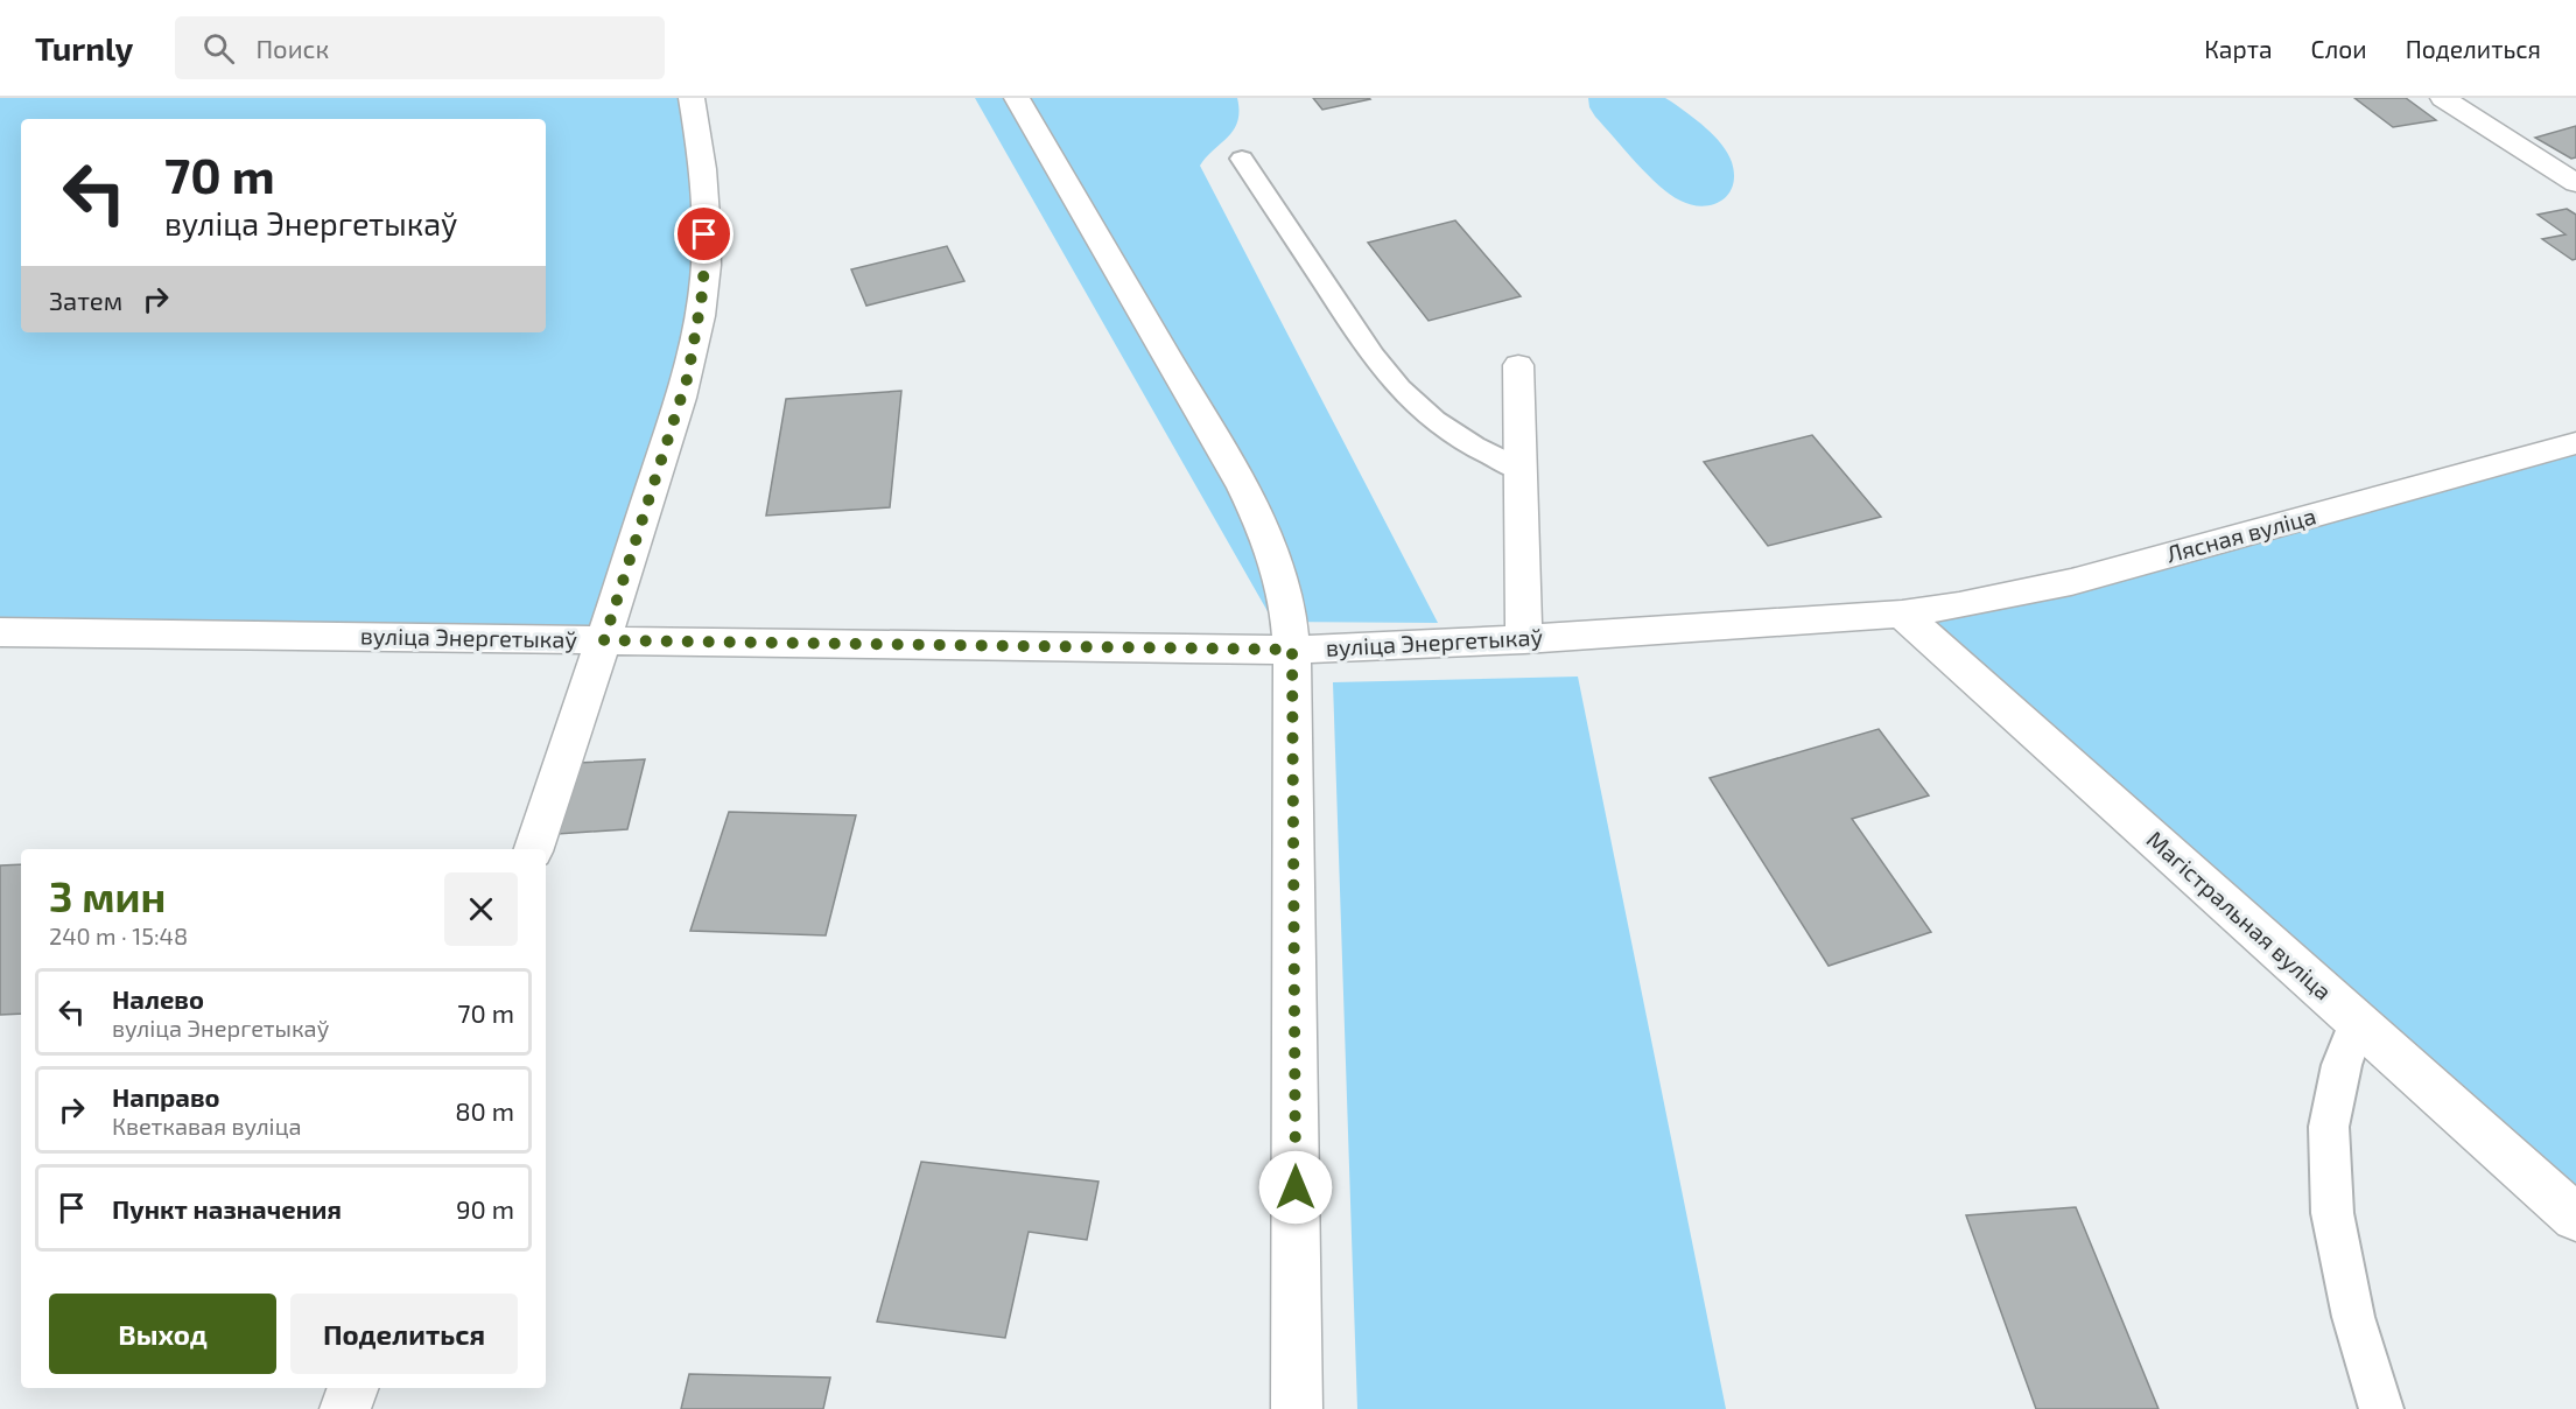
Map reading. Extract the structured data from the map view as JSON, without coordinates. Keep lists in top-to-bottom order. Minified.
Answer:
{"streets":{"street":["Лясная вуліца","вуліца Энергетыкаў","Магістральная вуліца"]},"crossings":[["Лясная вуліца","вуліца Энергетыкаў"],["Лясная вуліца","Магістральная вуліца"],["вуліца Энергетыкаў","Магістральная вуліца"]],"page":{"header":"Turnly","search":"Поиск","nav":["Карта","Слои","Поделиться"],"turn":["70 m","вуліца Энергетыкаў"],"then":"Затем","heading":["3 мин","240 m · 15:48"],"list":[{"name":"Налево","note":"вуліца Энергетыкаў","value":"70 m"},{"name":"Направо","note":"Кветкавая вуліца","value":"80 m"},{"name":"Пункт назначения","value":"90 m"}],"buttons":["Выход","Поделиться"]}}
